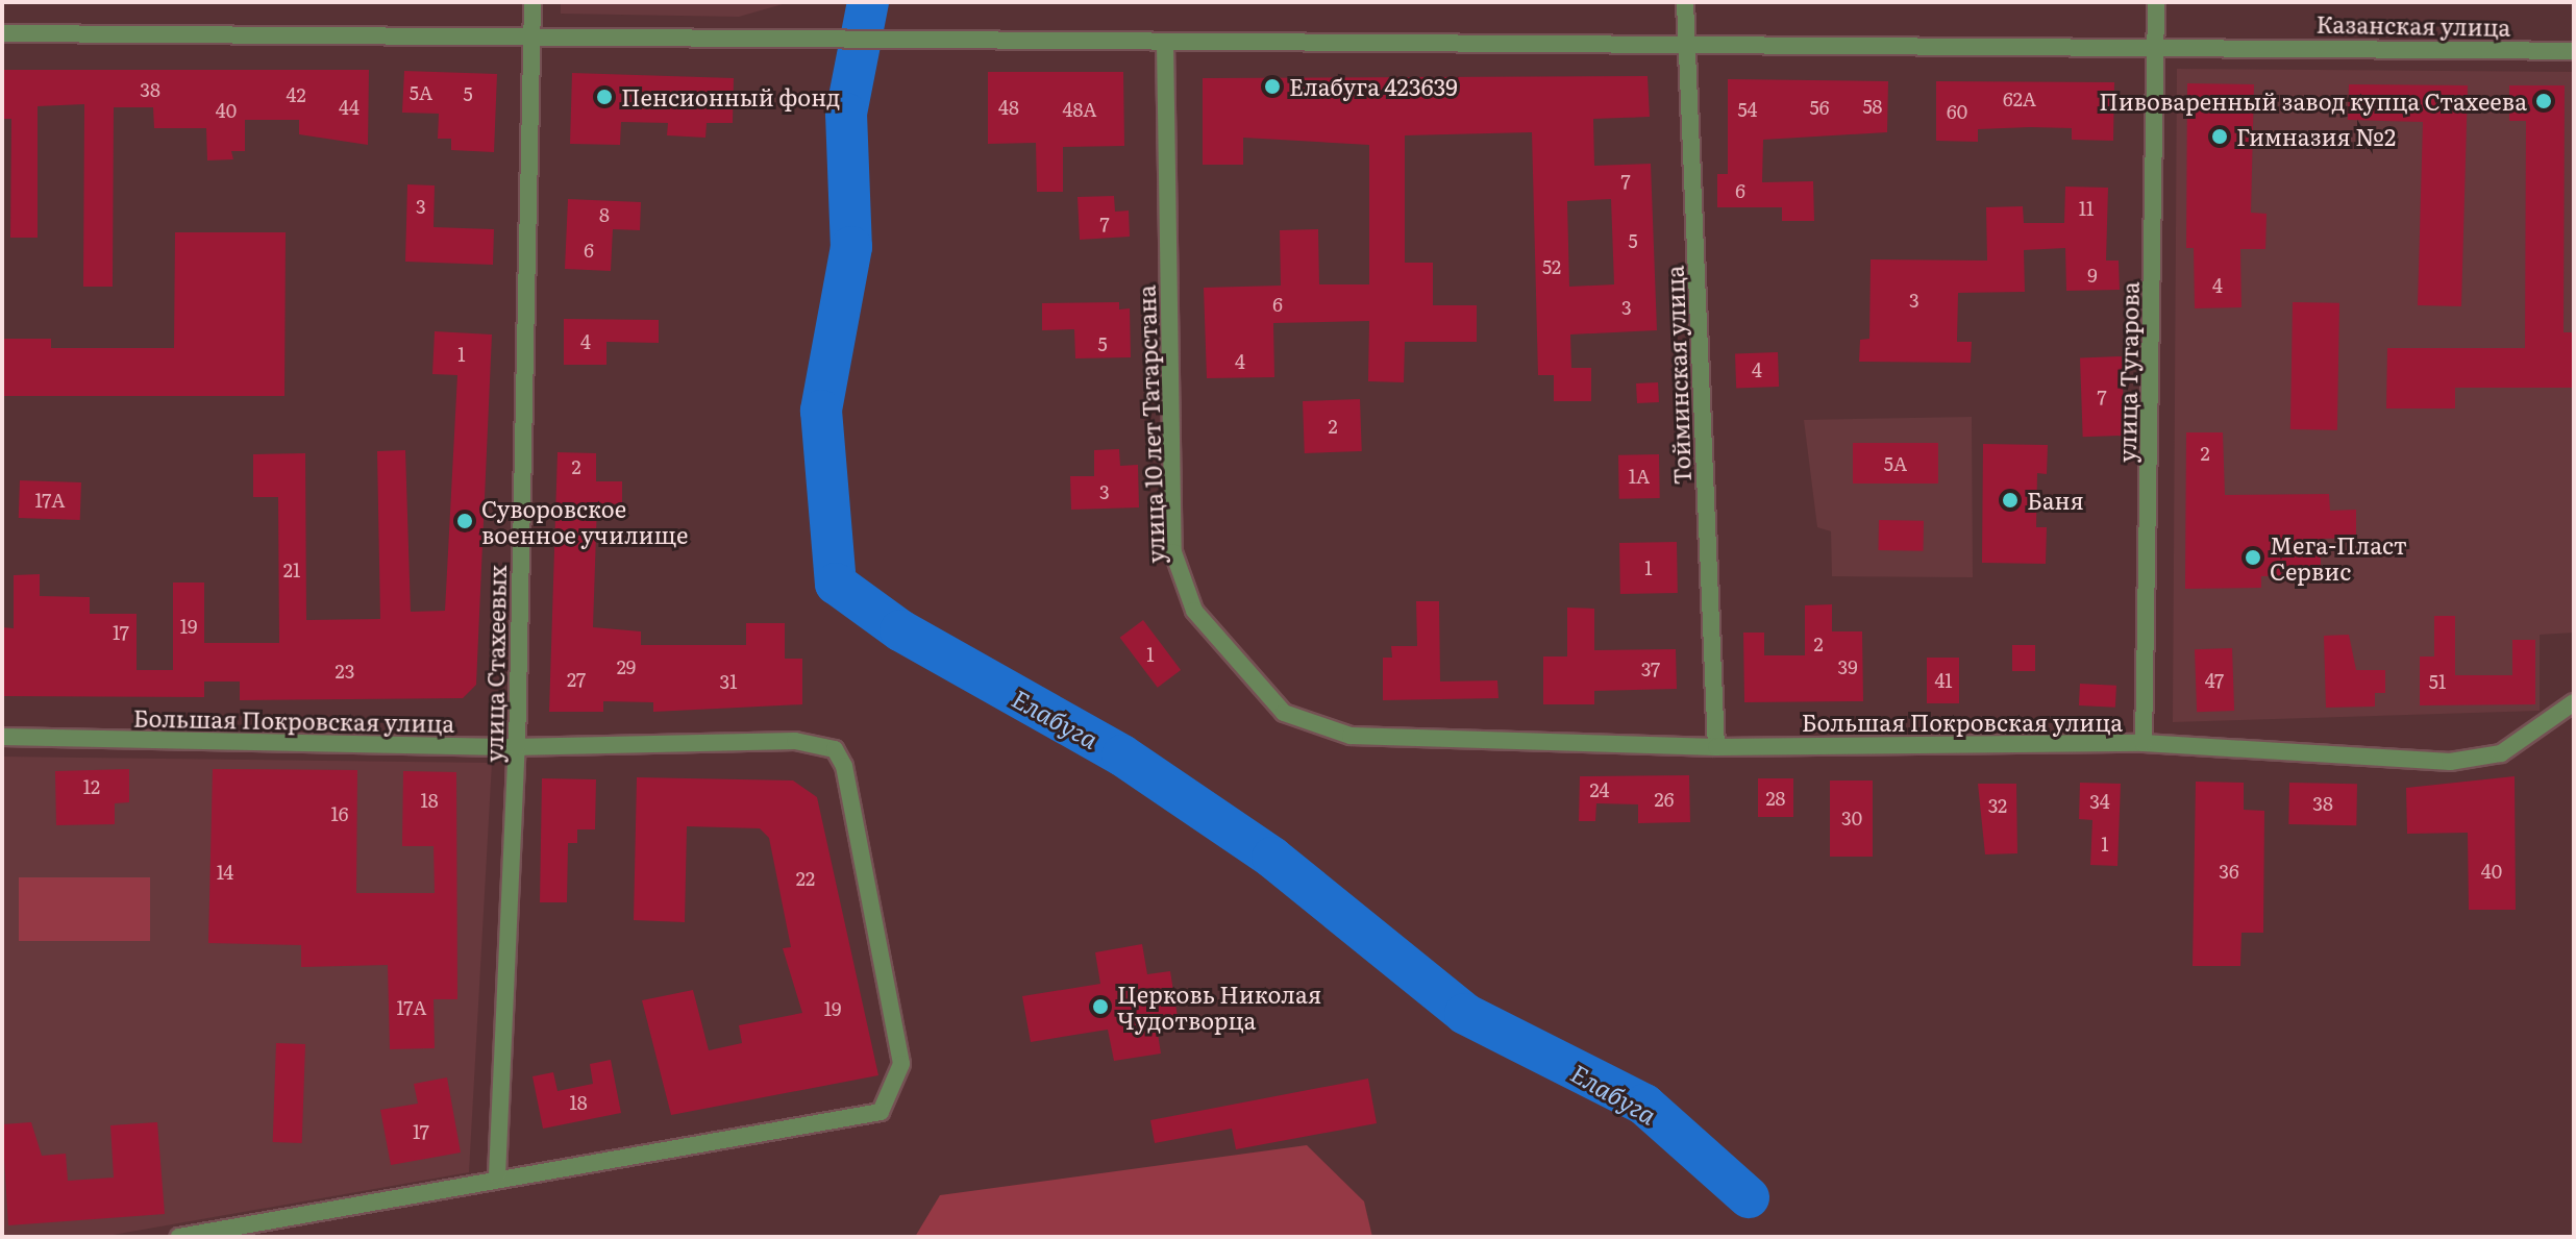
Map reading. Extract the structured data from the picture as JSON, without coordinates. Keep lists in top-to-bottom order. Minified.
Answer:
{"streets":{"street":["Казанская улица","улица Тугарова","Тойминская улица","улица 10 лет Татарстана","улица Стахеевых","Большая Покровская улица"]},"crossings":[["Казанская улица","улица Тугарова"],["Казанская улица","Тойминская улица"],["Казанская улица","улица 10 лет Татарстана"],["Казанская улица","улица Стахеевых"],["улица Тугарова","Большая Покровская улица"],["Тойминская улица","Большая Покровская улица"],["улица 10 лет Татарстана","Большая Покровская улица"],["улица Стахеевых","Большая Покровская улица"]],"water":["Елабуга"],"places":["Елабуга 423639","Пенсионный фонд","Пивоваренный завод купца Стахеева","Гимназия №2","Баня","Суворовское военное училище","Мега-Пласт Сервис","Церковь Николая Чудотворца"],"house_numbers":["38","5А","5","42","62А","58","44","48","56","48А","54","40","60","7","6","3","11","8","7","5","6","52","9","4","3","6","3","4","5","1","4","4","7","2","2","5А","2","1А","3","17А","1","21","19","17","2","1","29","39","37","23","27","41","47","31","51","12","24","28","26","18","34","38","32","16","30","1","36","40","14","22","17А","19","18","17"]}
